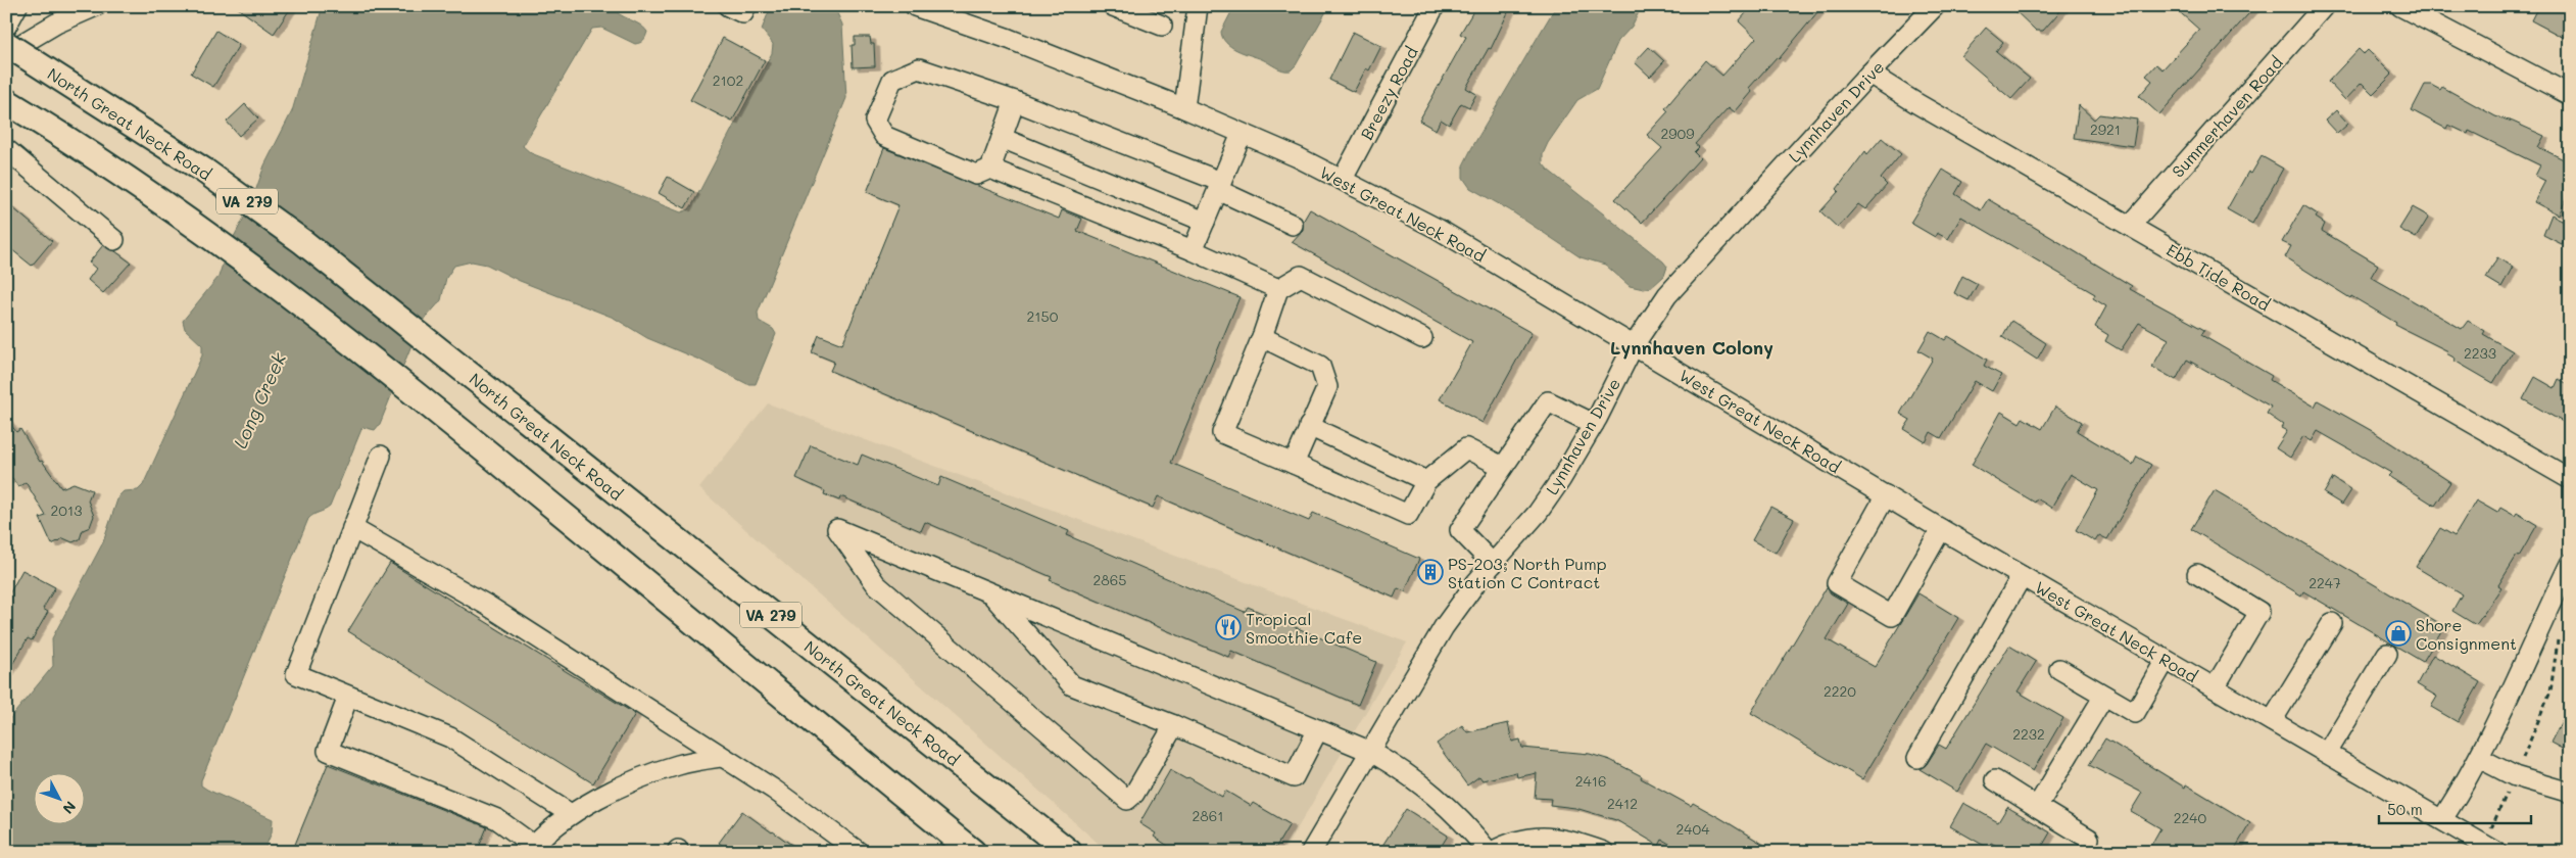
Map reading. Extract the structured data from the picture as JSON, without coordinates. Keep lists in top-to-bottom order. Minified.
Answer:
{"streets":{"main road":["North Great Neck Road","VA 279"],"street":["Breezy Road","Lynnhaven Drive","Summerhaven Road","West Great Neck Road","Ebb Tide Road"]},"crossings":[["Breezy Road","West Great Neck Road"],["Lynnhaven Drive","West Great Neck Road"],["Lynnhaven Drive","Ebb Tide Road"],["Summerhaven Road","Ebb Tide Road"]],"districts":["Lynnhaven Colony"],"water":["Long Creek"],"places":{"building":["PS-203; North Pump Station C Contract"],"restaurant":["Tropical Smoothie Cafe"],"shop":["Shore Consignment"]},"house_numbers":["2102","2921","2909","2150","2233","2013","2865","2247","2220","2232","2416","2412","2861","2240","2404"],"scale_bar":"50 m","north":"bottom right"}
